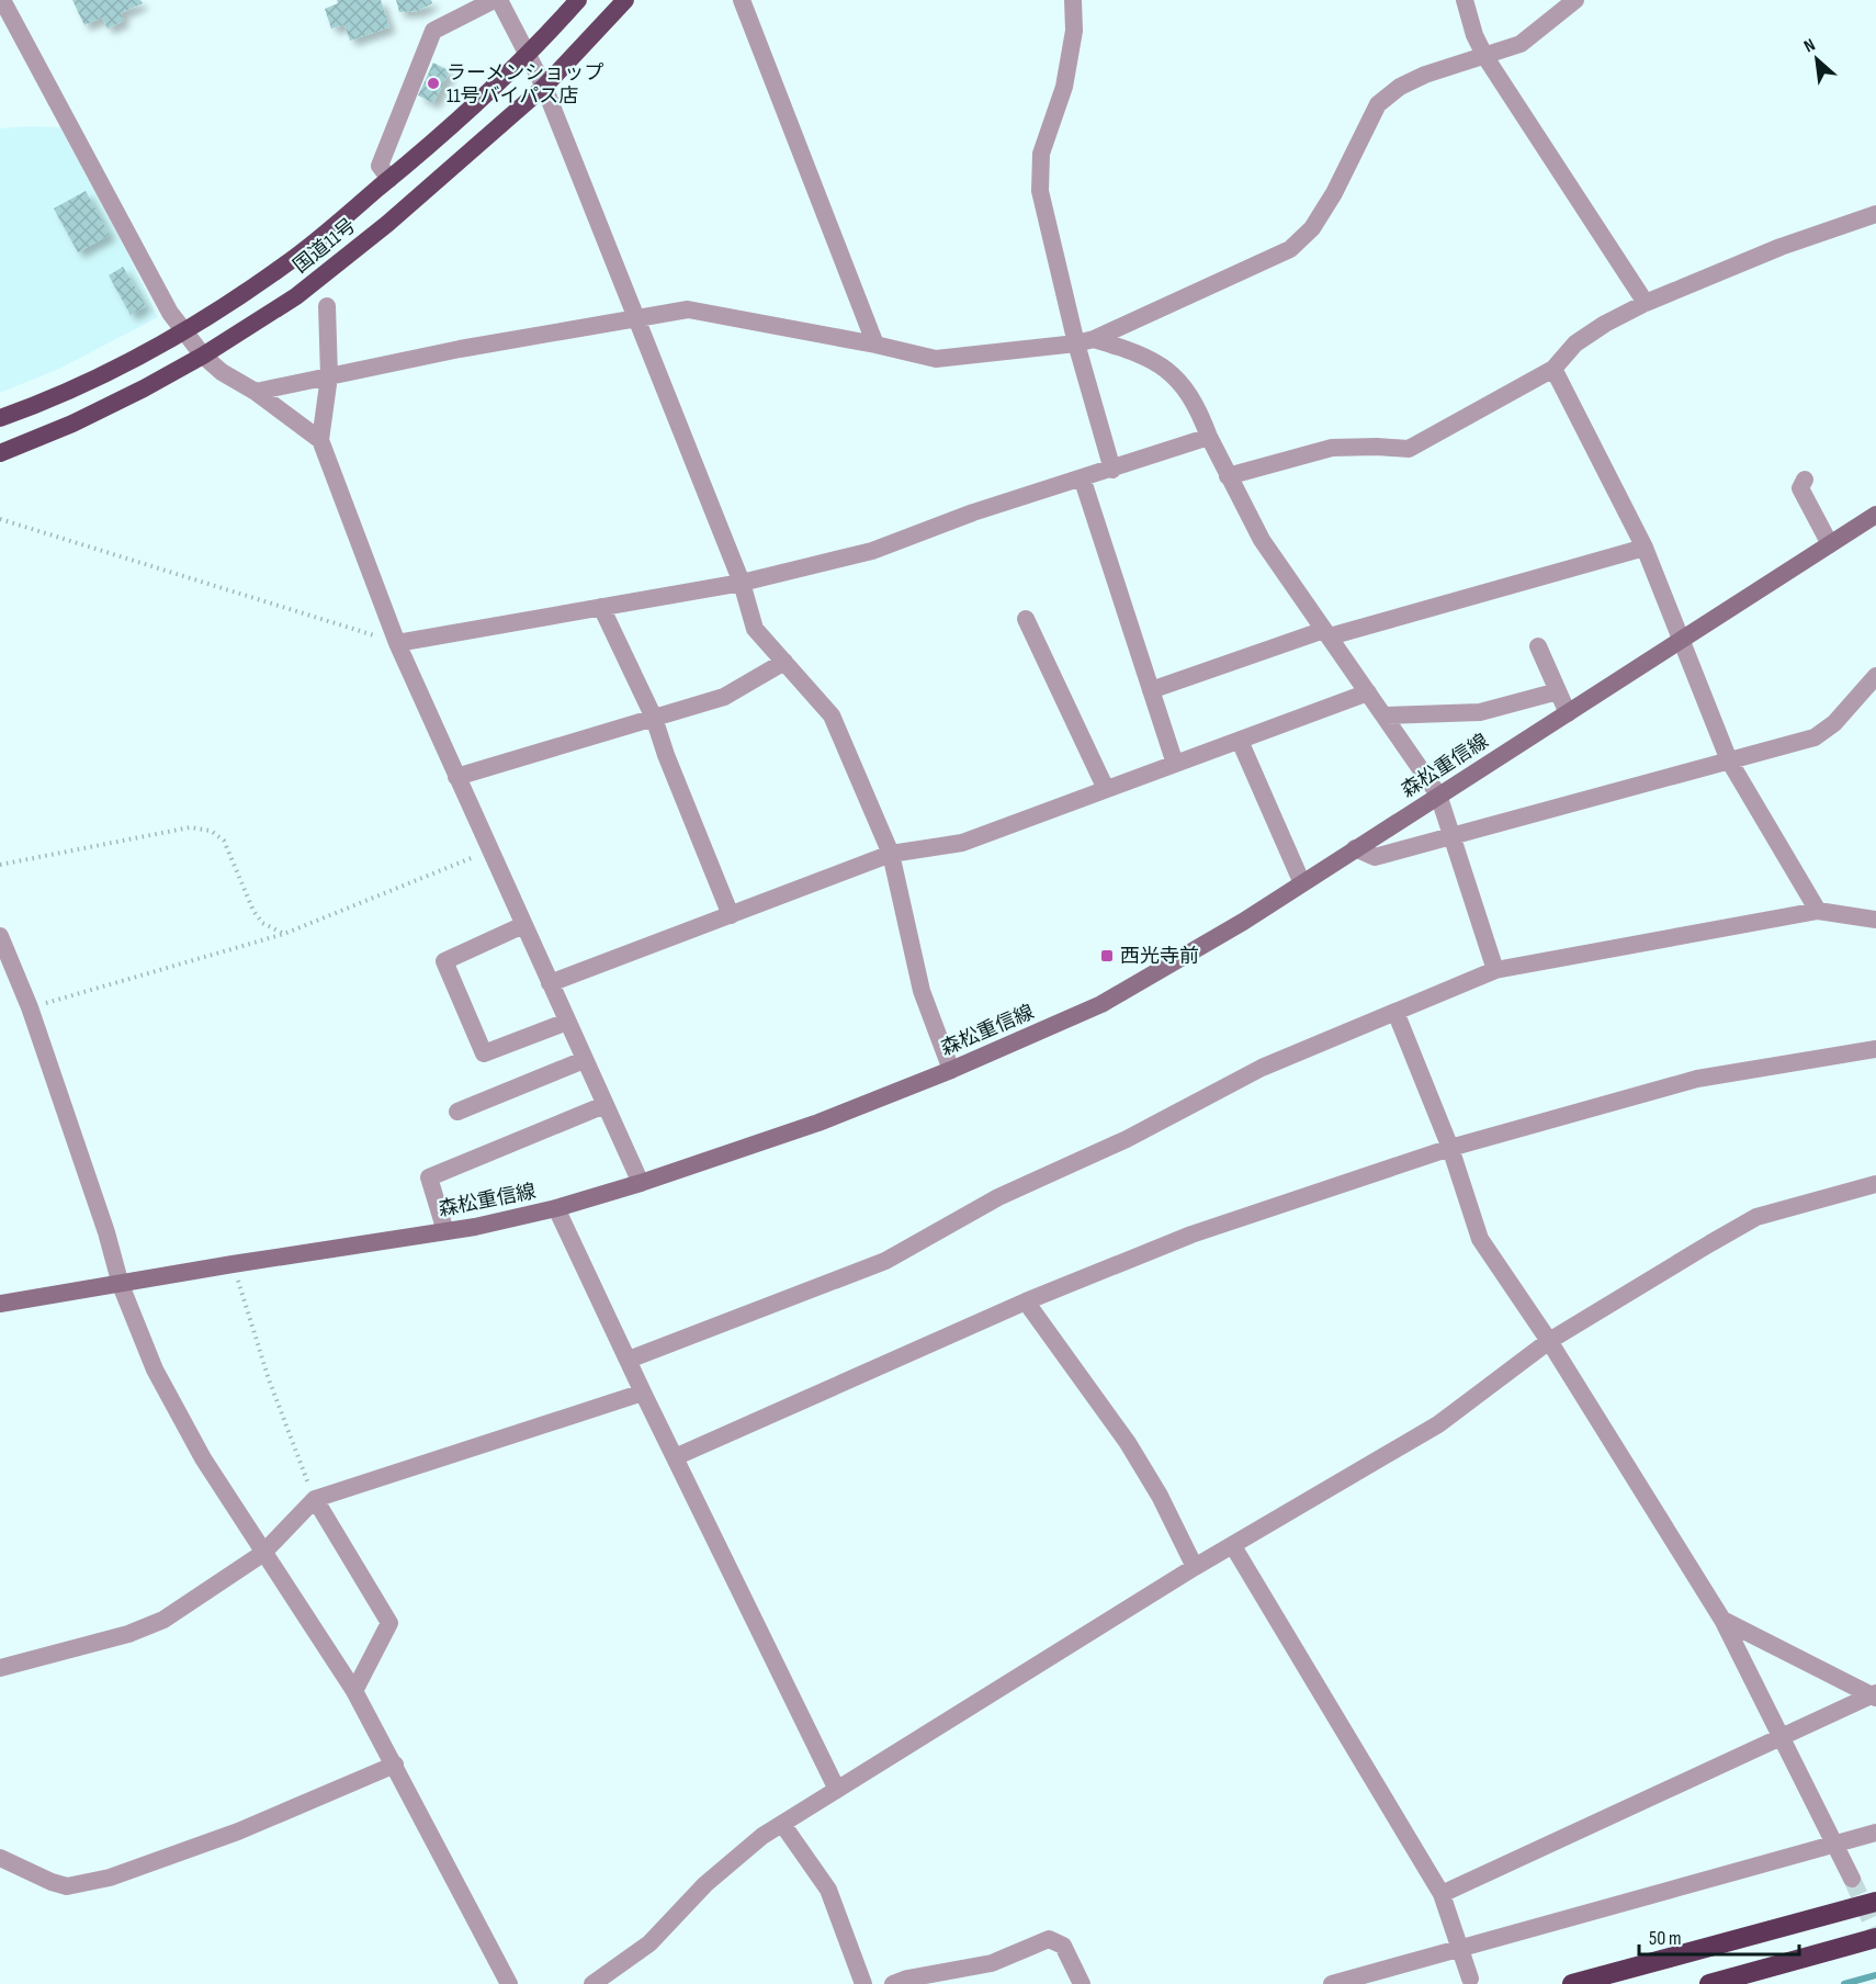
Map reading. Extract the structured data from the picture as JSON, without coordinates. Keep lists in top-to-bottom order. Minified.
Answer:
{"streets":{"highway":["国道11号"],"main road":["森松重信線"]},"places":{"other":["ラーメンショップ 11号バイパス店"],"transit":["西光寺前"]},"scale_bar":"50 m","north":"top left"}
